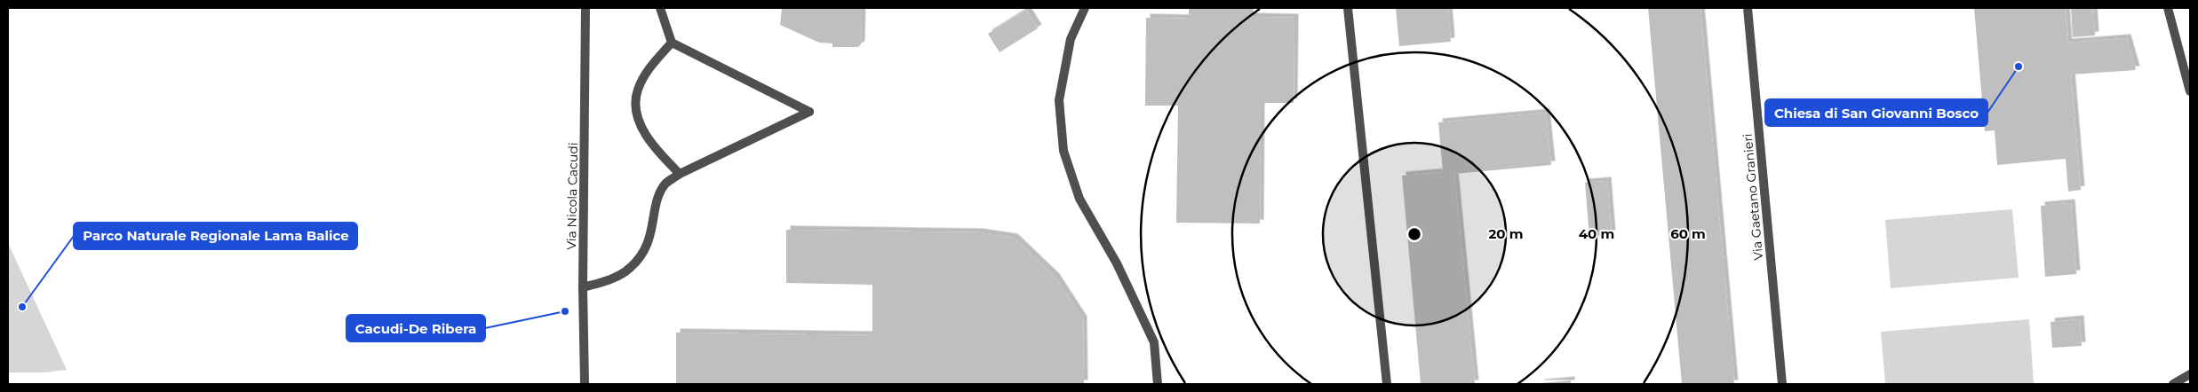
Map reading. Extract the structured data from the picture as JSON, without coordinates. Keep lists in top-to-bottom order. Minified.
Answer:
{"streets":{"street":["Via Nicola Cacudi","Via Gaetano Granieri"]},"places":["Chiesa di San Giovanni Bosco","Parco Naturale Regionale Lama Balice","Cacudi-De Ribera"],"rings":["20 m","40 m","60 m"]}
